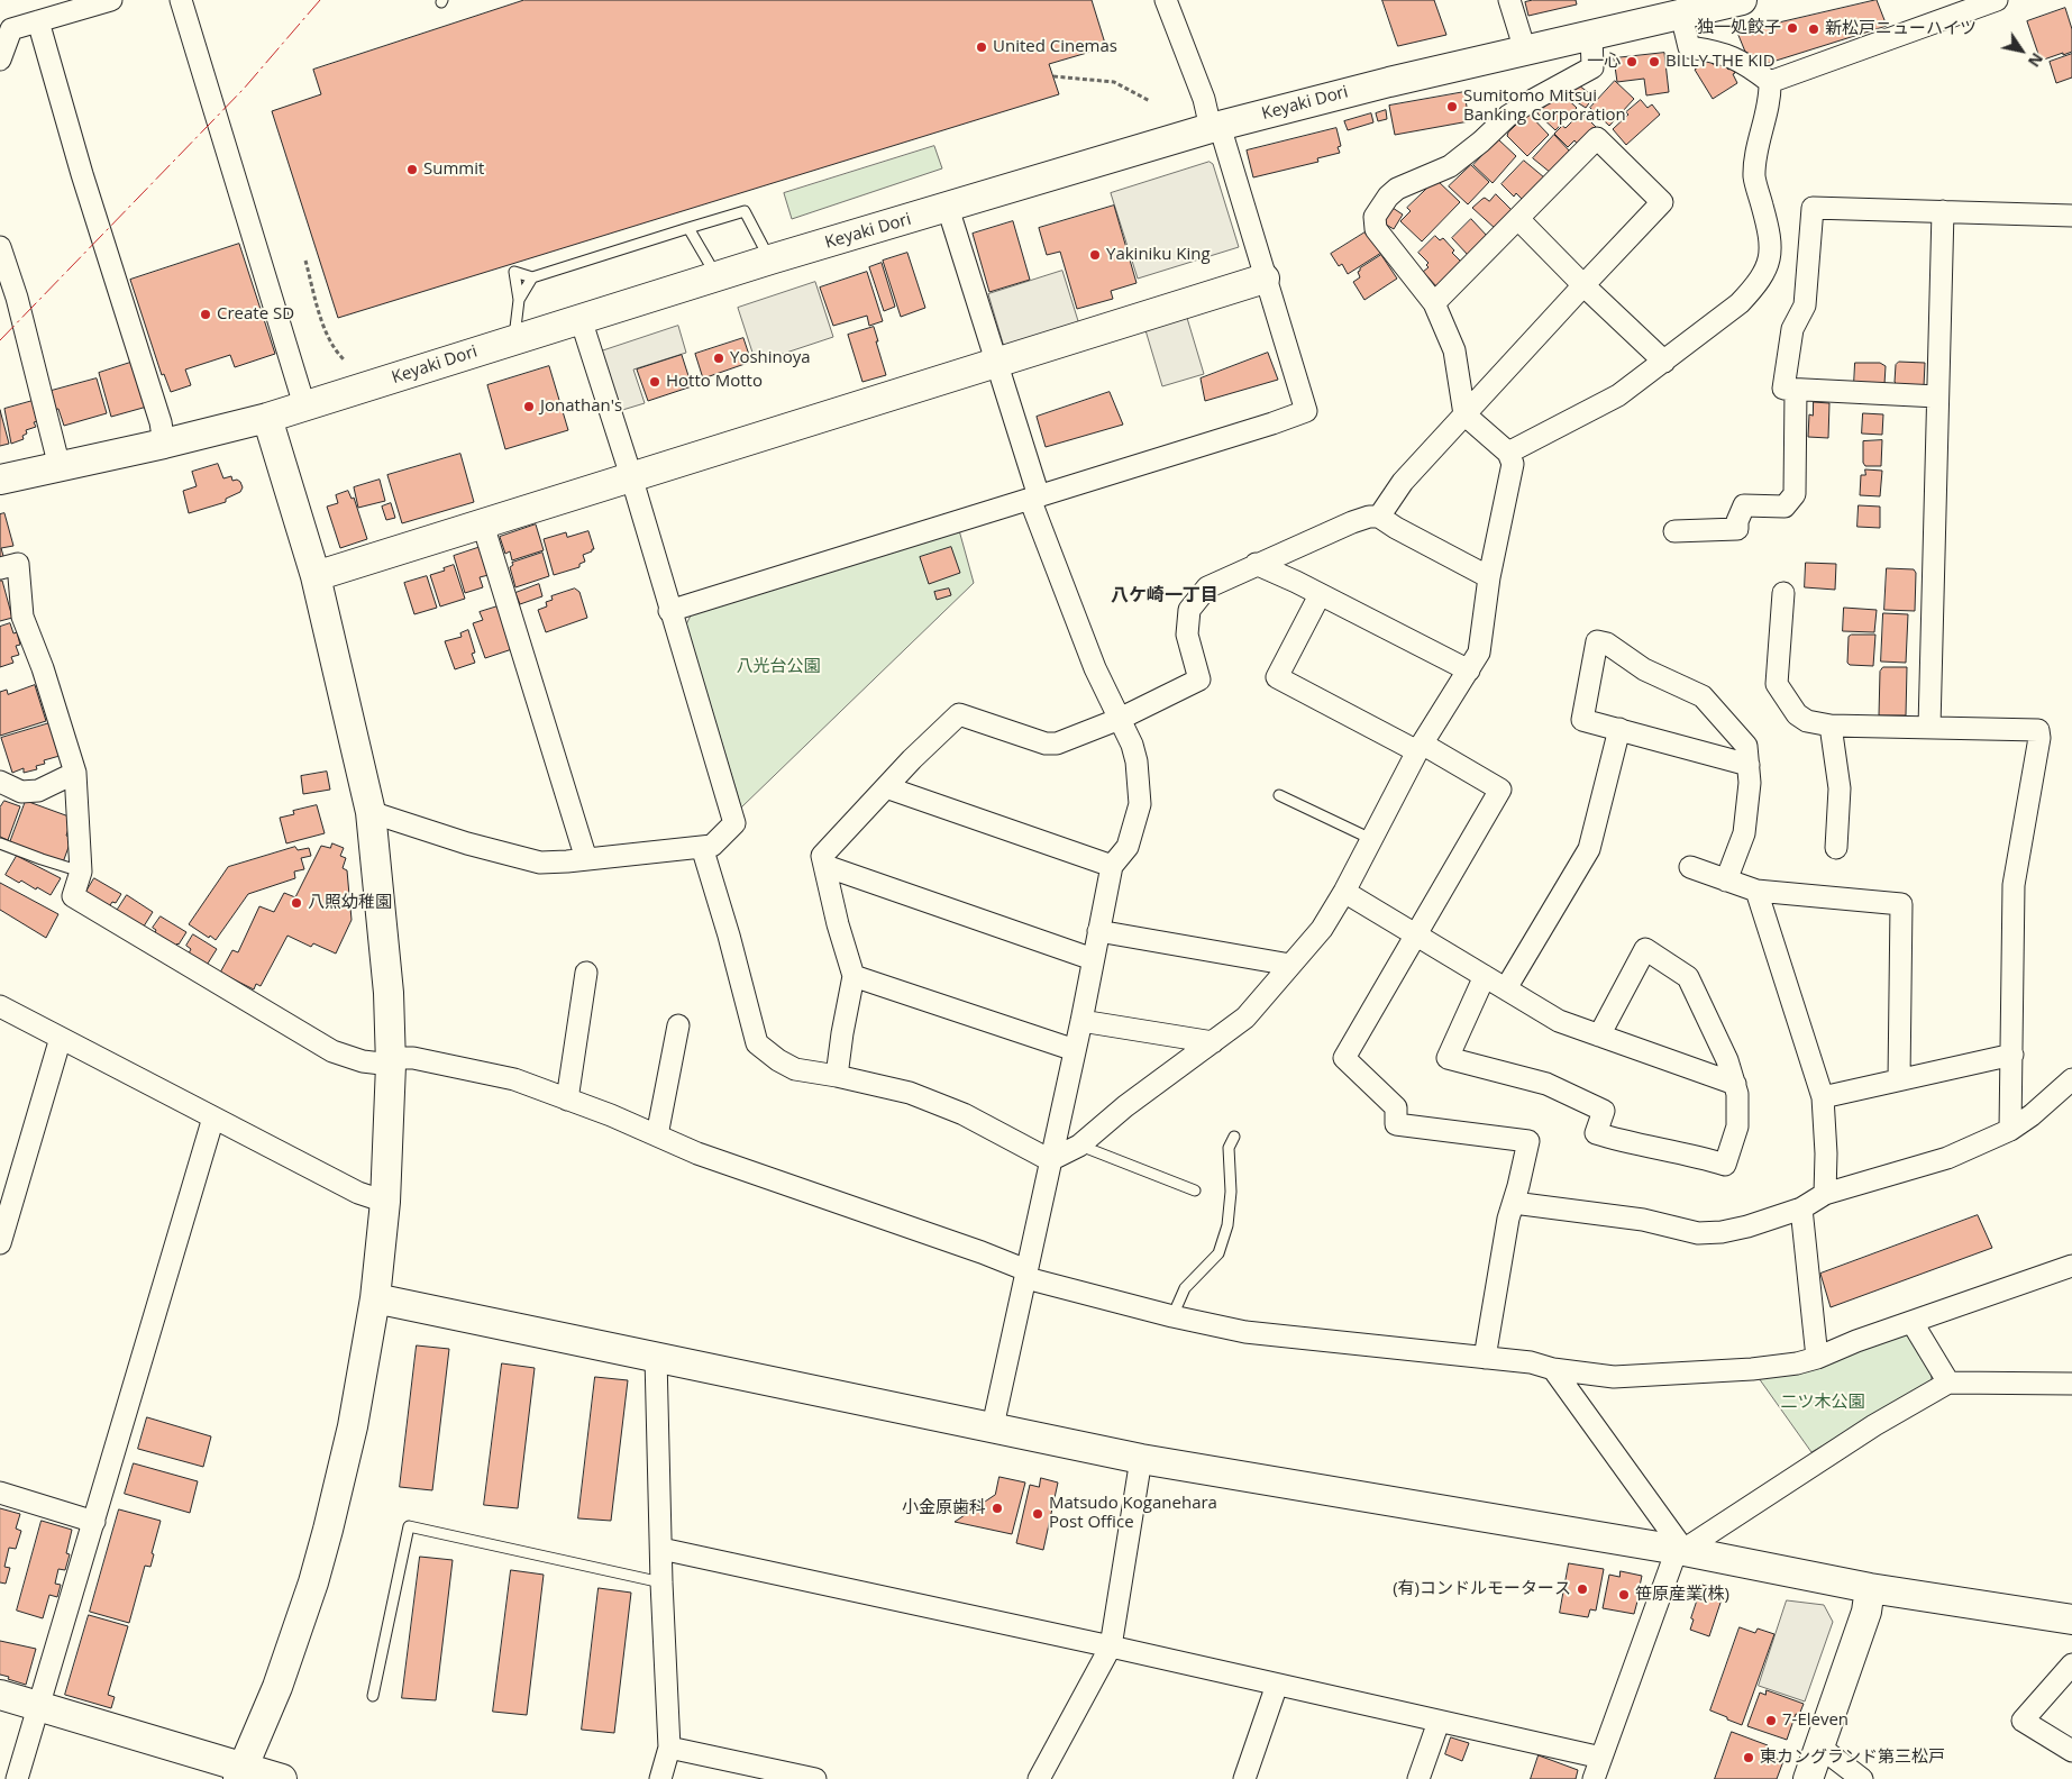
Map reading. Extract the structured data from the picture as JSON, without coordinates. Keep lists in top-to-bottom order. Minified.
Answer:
{"streets":{"street":["Keyaki Dori"]},"districts":["八ケ崎一丁目"],"parks":["八光台公園","二ツ木公園"],"places":["独一処餃子","新松戸ニューハイツ","United Cinemas","一心","BILLY THE KID","Sumitomo Mitsui Banking Corporation","Summit","Yakiniku King","Create SD","Yoshinoya","Hotto Motto","Jonathan's","八照幼稚園","小金原歯科","Matsudo Koganehara Post Office","(有)コンドルモータース","笹原産業(株)","7-Eleven","東カングランド第三松戸"],"north":"bottom right"}
